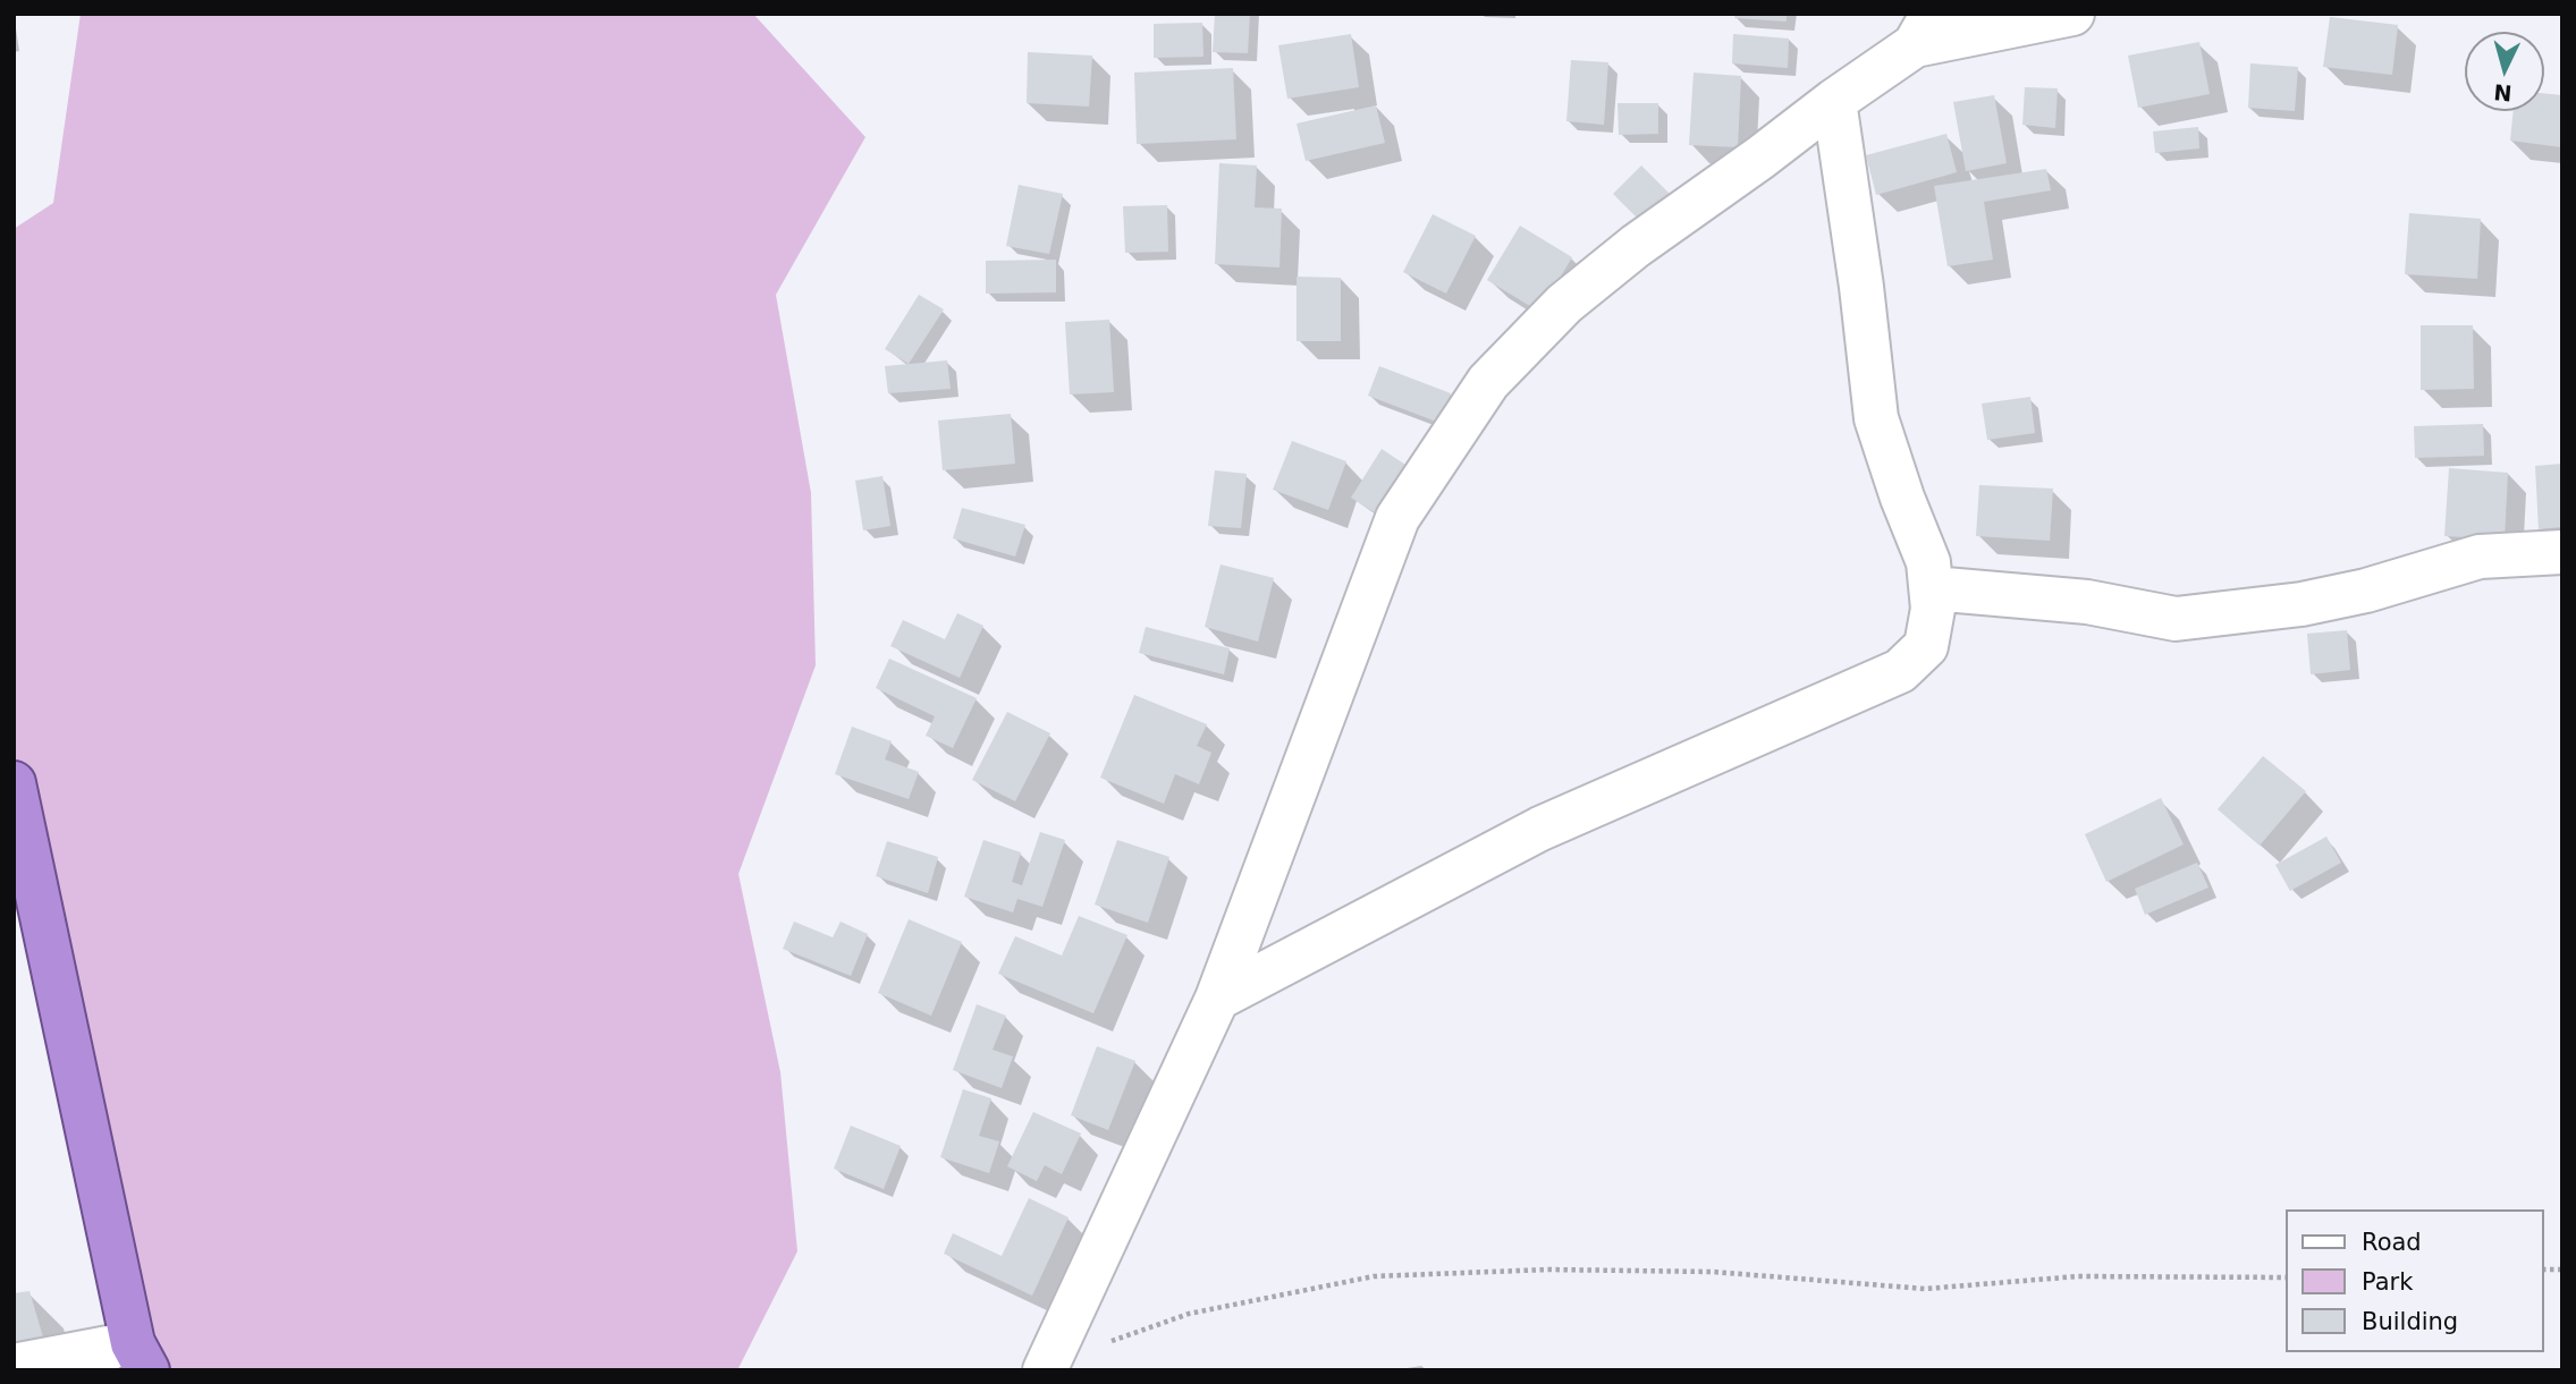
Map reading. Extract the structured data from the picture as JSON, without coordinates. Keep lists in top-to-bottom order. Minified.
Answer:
{"legend":["Road","Park","Building"],"north":"bottom"}
